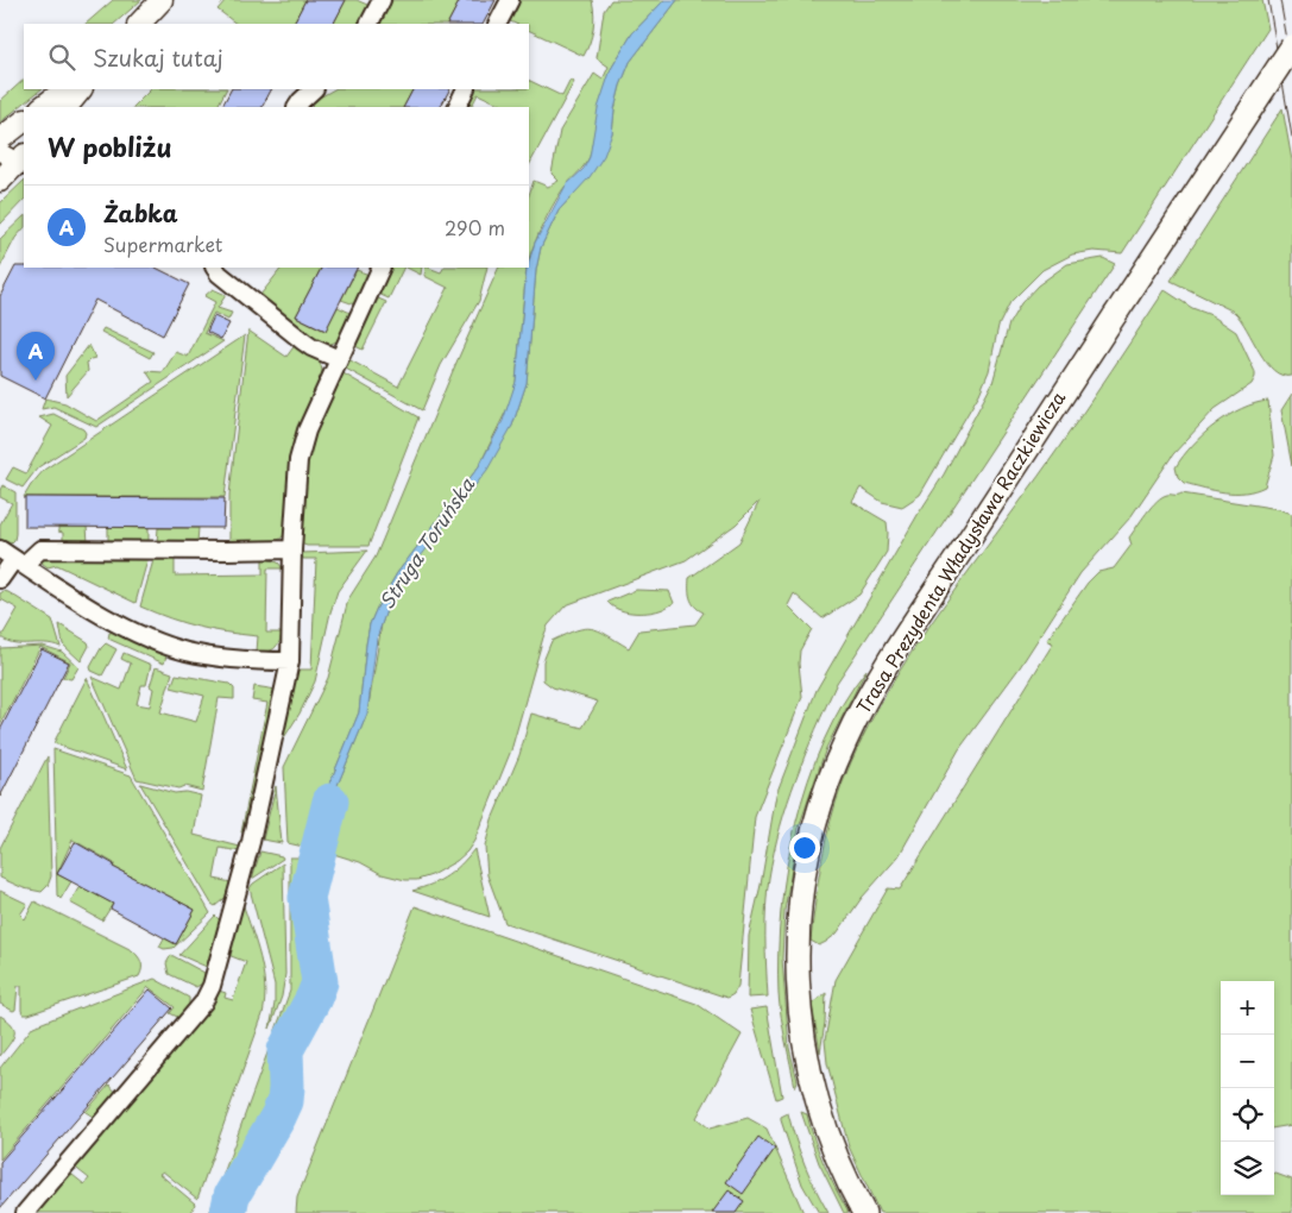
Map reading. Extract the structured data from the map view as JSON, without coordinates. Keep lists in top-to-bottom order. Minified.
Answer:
{"streets":{"main road":["Trasa Prezydenta Władysława Raczkiewicza"]},"water":["Struga Toruńska"],"page":{"search":"Szukaj tutaj","heading":"W pobliżu","list":[{"mark":"A","name":"Żabka","note":"Supermarket","value":"290 m"}],"pins":"A","map_buttons":["+","−"]}}
